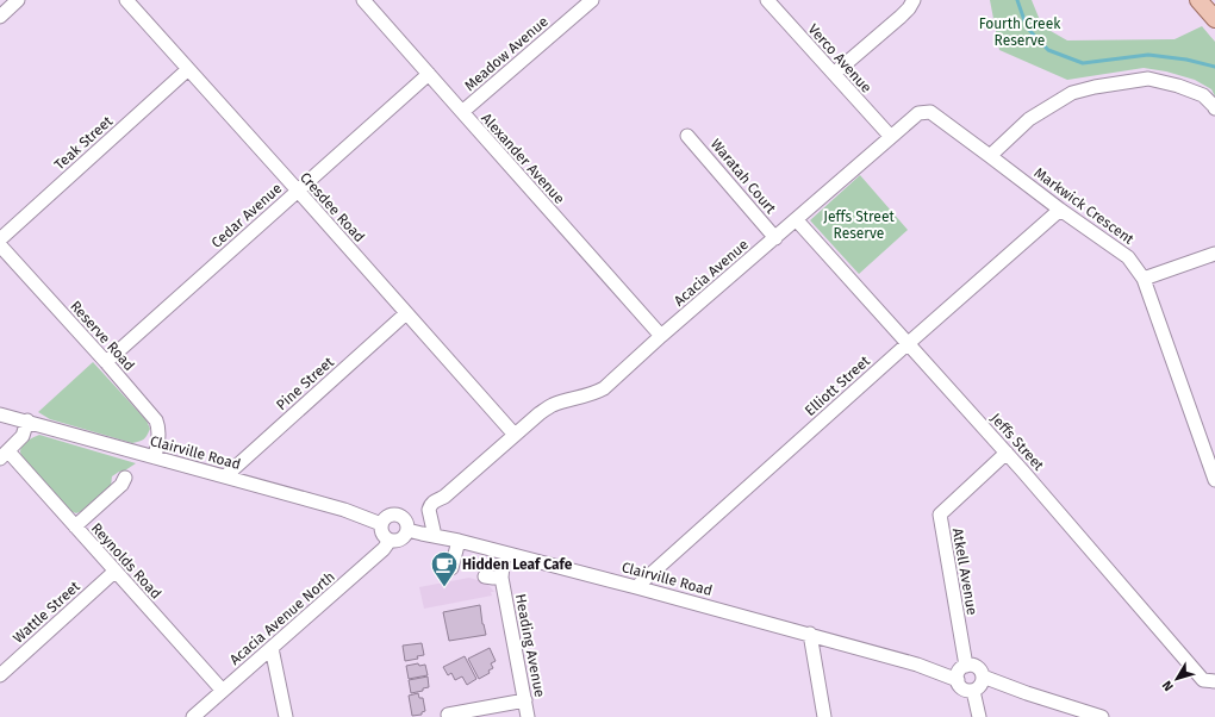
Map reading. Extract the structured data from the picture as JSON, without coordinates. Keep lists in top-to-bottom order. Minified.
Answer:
{"streets":{"street":["Meadow Avenue","Verco Avenue","Teak Street","Alexander Avenue","Waratah Court","Markwick Crescent","Cresdee Road","Cedar Avenue","Acacia Avenue","Reserve Road","Pine Street","Elliott Street","Jeffs Street","Clairville Road","Reynolds Road","Atkell Avenue","Wattle Street","Acacia Avenue North","Heading Avenue"]},"crossings":[["Meadow Avenue","Alexander Avenue"],["Verco Avenue","Acacia Avenue"],["Teak Street","Cresdee Road"],["Alexander Avenue","Cedar Avenue"],["Alexander Avenue","Acacia Avenue"],["Waratah Court","Acacia Avenue"],["Markwick Crescent","Acacia Avenue"],["Markwick Crescent","Elliott Street"],["Cresdee Road","Cedar Avenue"],["Cresdee Road","Acacia Avenue"],["Cresdee Road","Pine Street"],["Cedar Avenue","Reserve Road"],["Acacia Avenue","Jeffs Street"],["Reserve Road","Clairville Road"],["Pine Street","Clairville Road"],["Elliott Street","Jeffs Street"],["Elliott Street","Clairville Road"],["Jeffs Street","Atkell Avenue"],["Clairville Road","Atkell Avenue"],["Clairville Road","Acacia Avenue North"],["Clairville Road","Heading Avenue"],["Reynolds Road","Wattle Street"],["Reynolds Road","Acacia Avenue North"]],"parks":["Fourth Creek Reserve","Jeffs Street Reserve"],"places":{"cafe":["Hidden Leaf Cafe"]},"north":"bottom left"}
